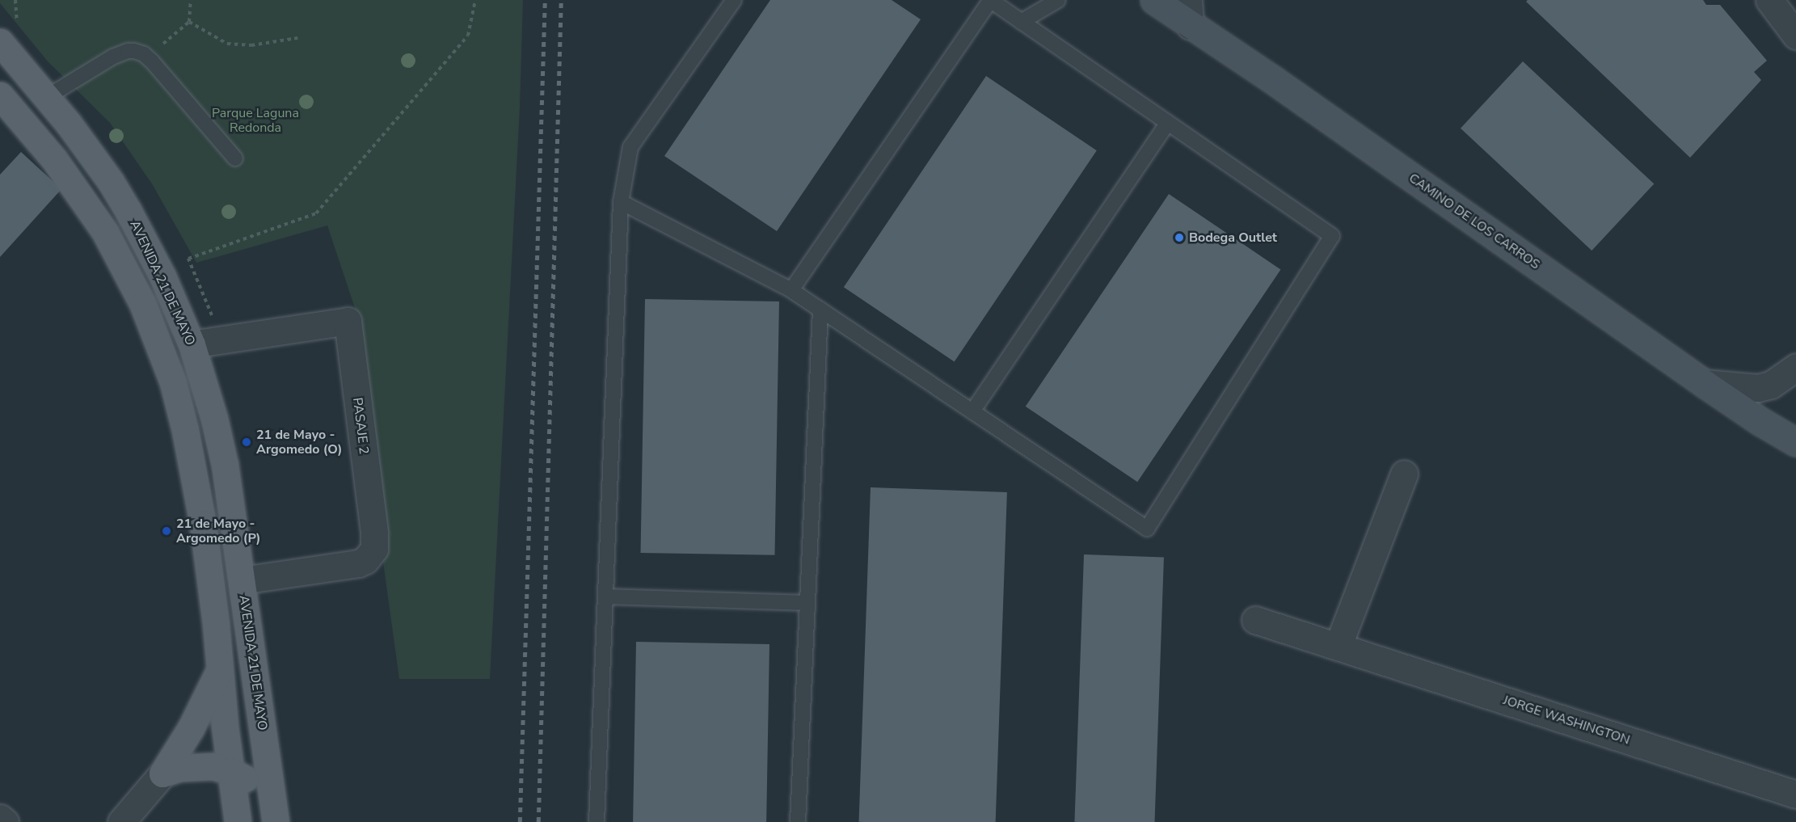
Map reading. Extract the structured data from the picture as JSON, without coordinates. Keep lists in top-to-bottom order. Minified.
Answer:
{"streets":{"main road":["CAMINO DE LOS CARROS","AVENIDA 21 DE MAYO"],"street":["PASAJE 2","JORGE WASHINGTON"]},"crossings":[["AVENIDA 21 DE MAYO","PASAJE 2"]],"parks":["Parque Laguna Redonda"],"places":["Bodega Outlet","21 de Mayo - Argomedo (O)","21 de Mayo - Argomedo (P)"]}
